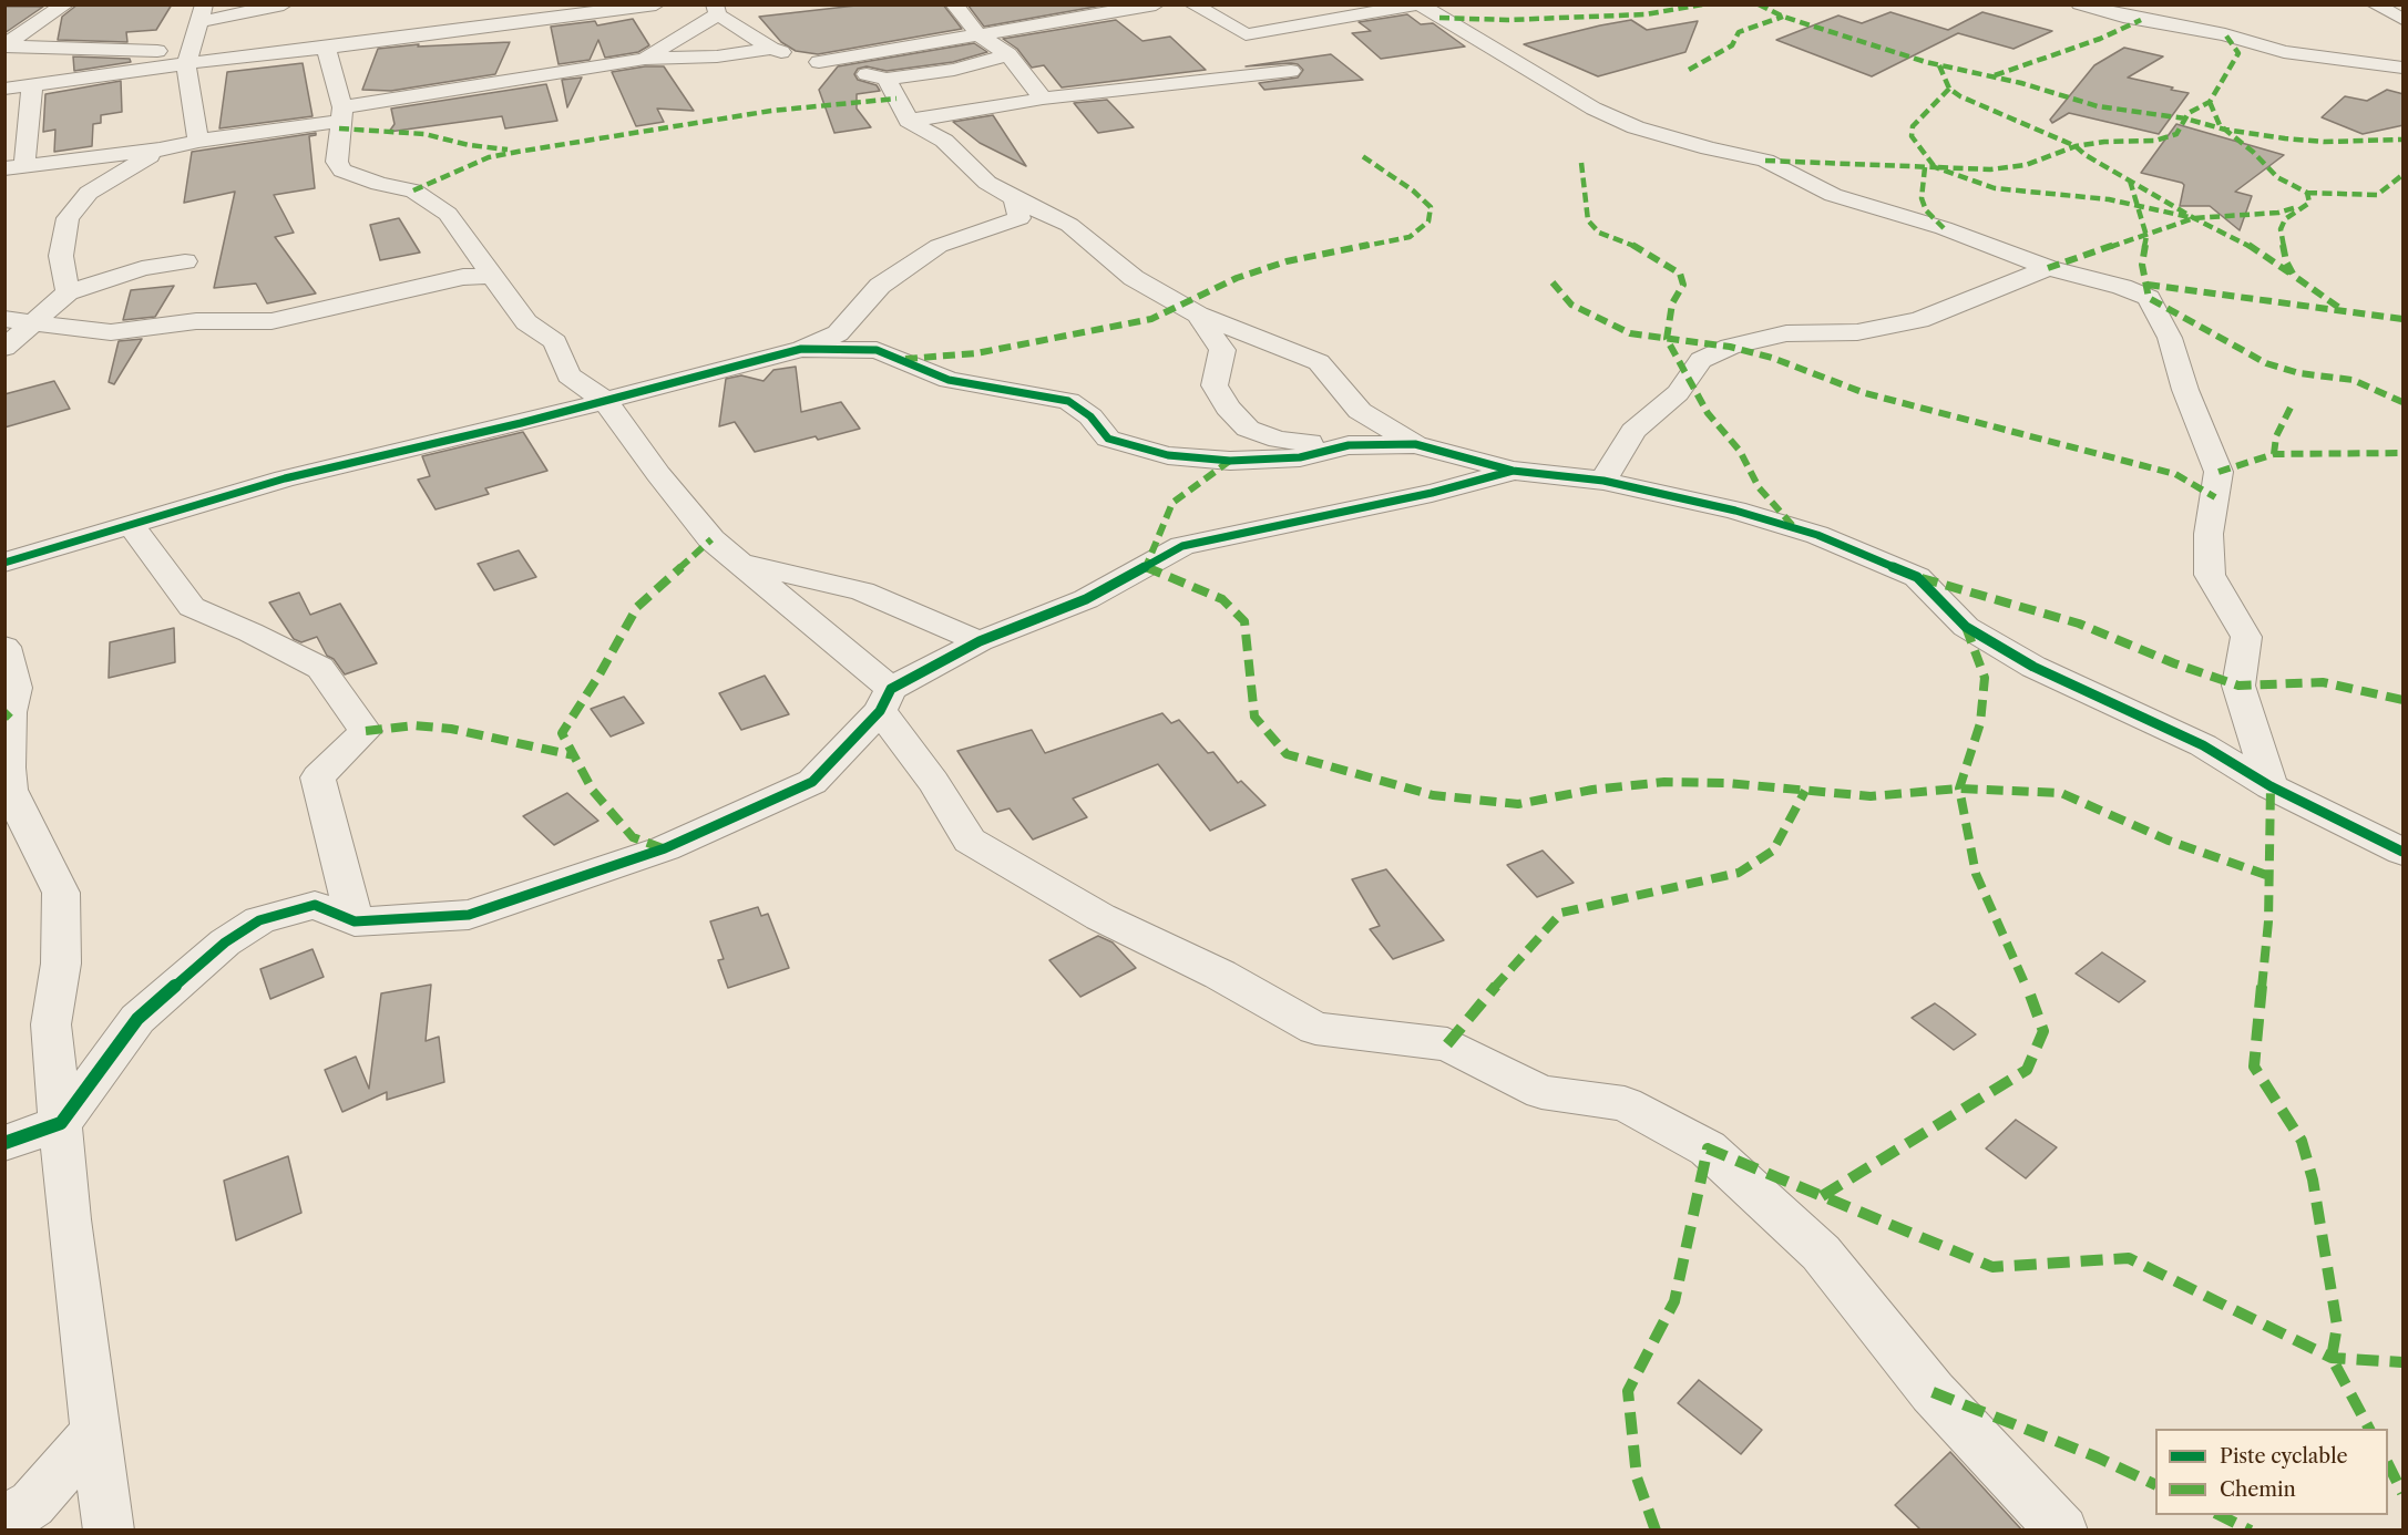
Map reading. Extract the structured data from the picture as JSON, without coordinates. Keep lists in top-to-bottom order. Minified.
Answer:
{"legend":["Piste cyclable","Chemin"]}
